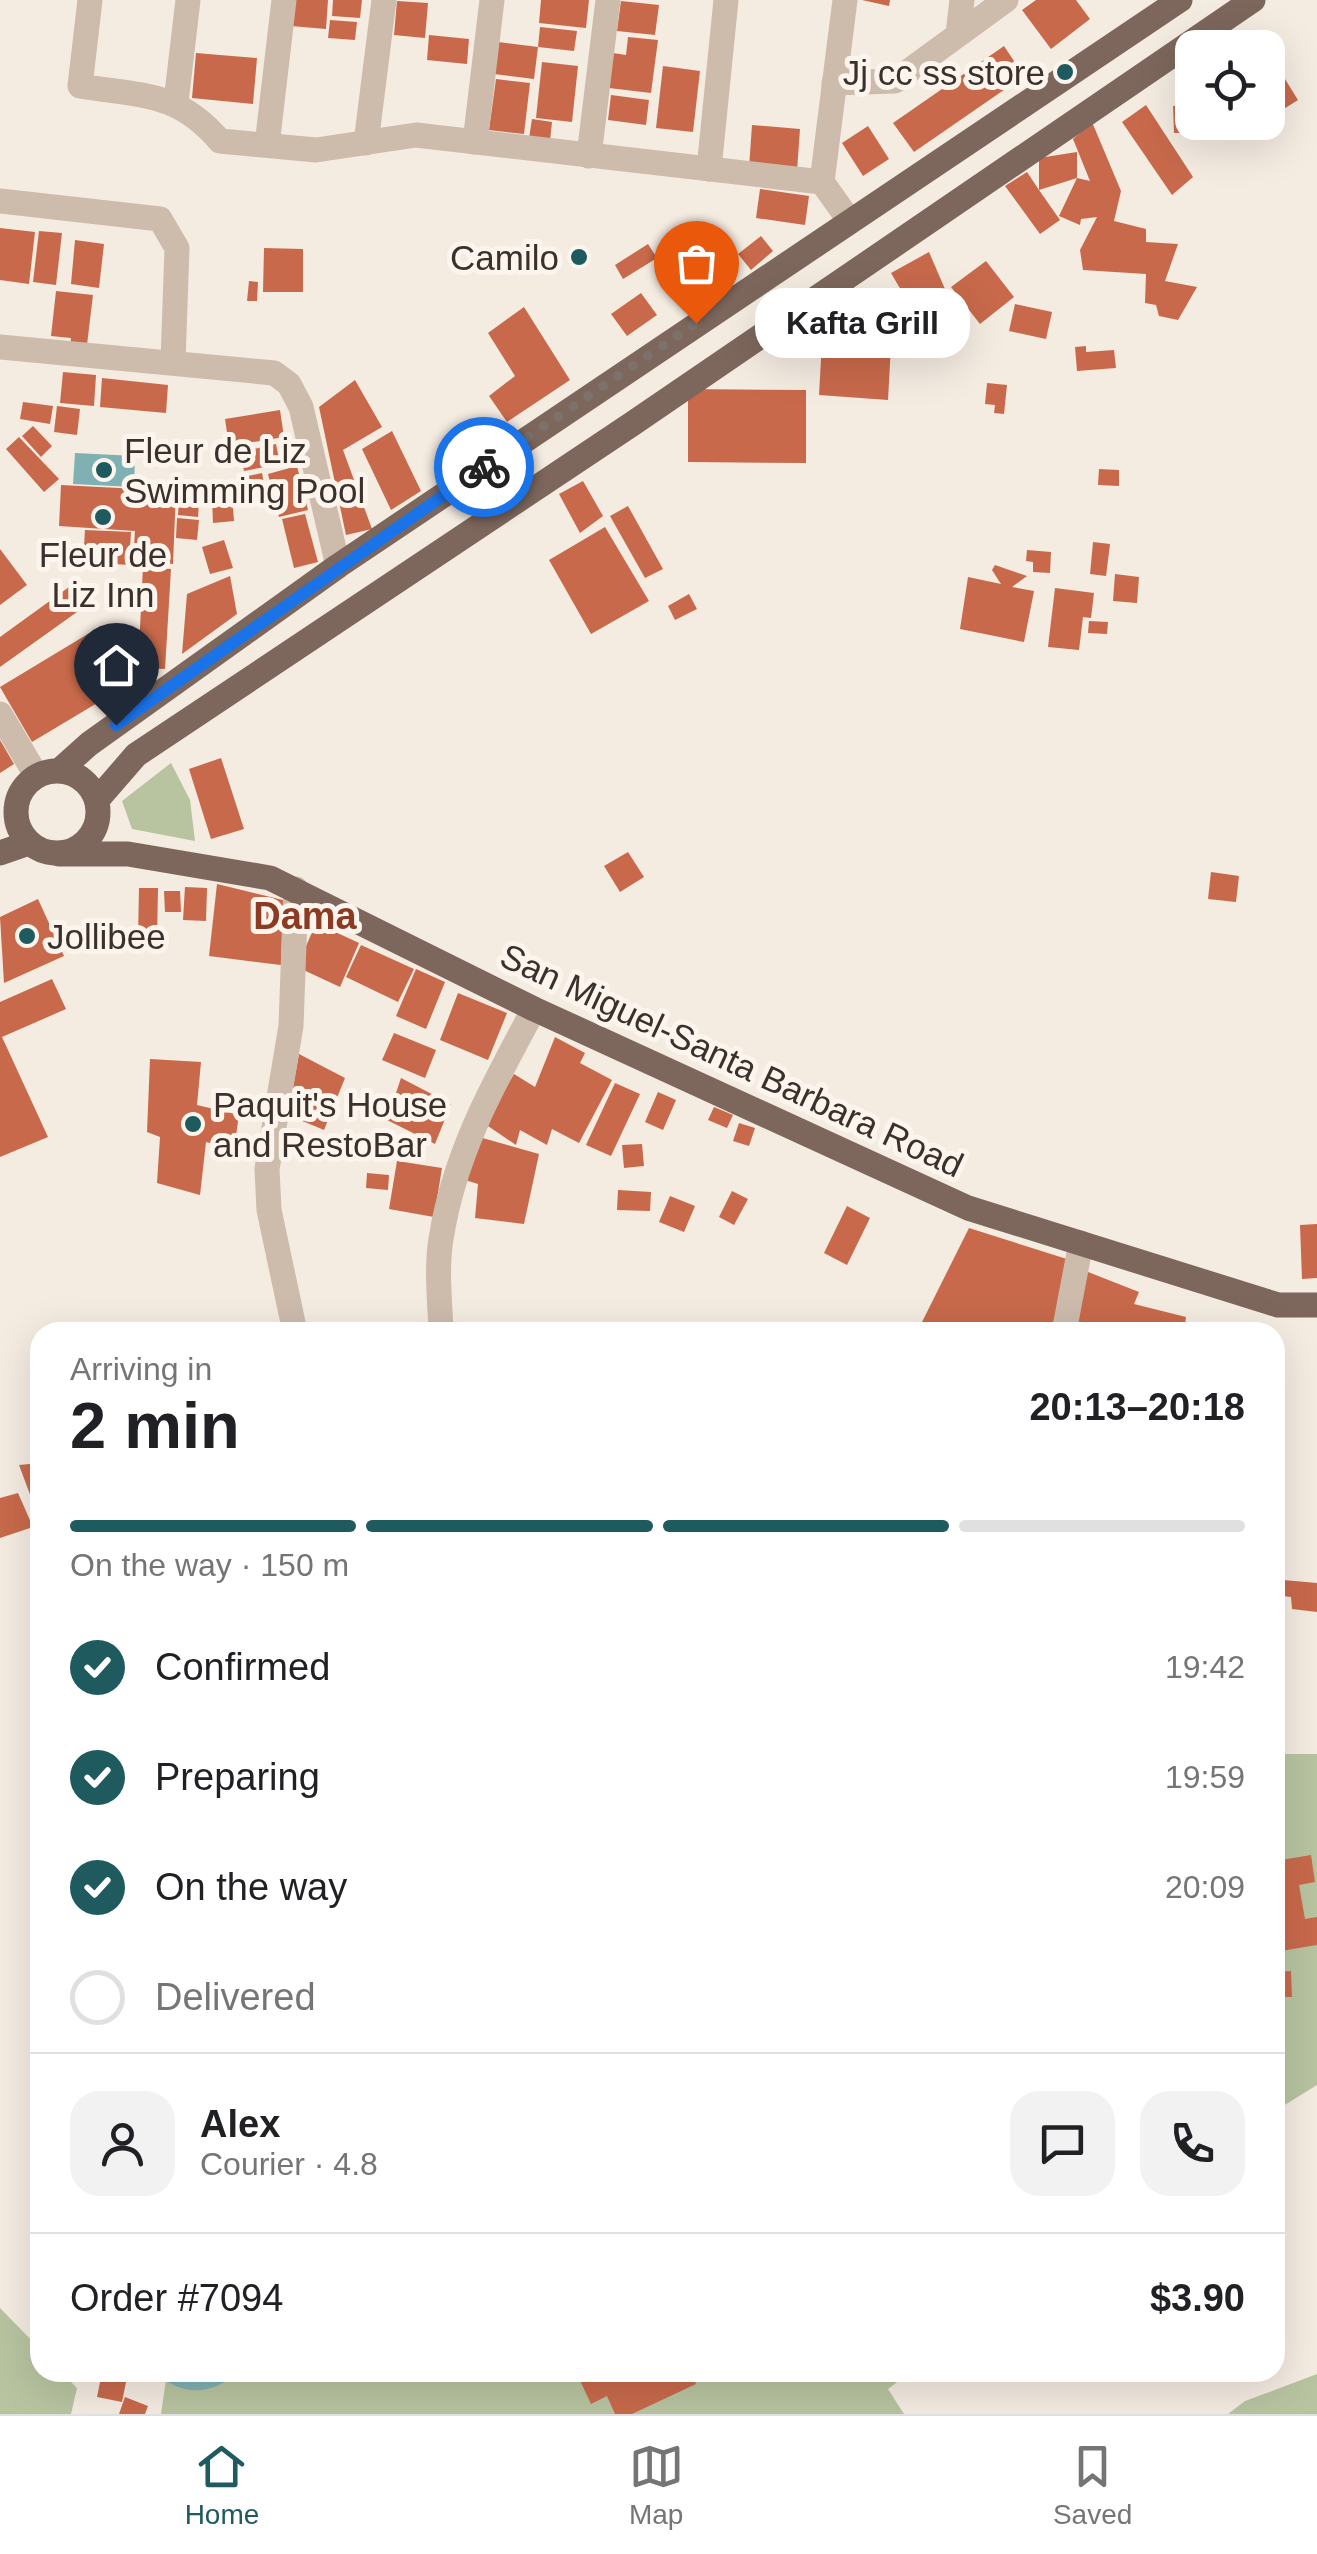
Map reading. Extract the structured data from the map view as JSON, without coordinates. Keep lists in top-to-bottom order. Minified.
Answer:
{"streets":{"main road":["San Miguel-Santa Barbara Road"]},"districts":["Dama"],"places":["Jj cc ss store","Camilo","Kafta Grill","Fleur de Liz Swimming Pool","Fleur de Liz Inn","Jollibee","Paquit's House and RestoBar"],"page":{"bubble":"Kafta Grill","heading":["2 min","Arriving in","20:13–20:18"],"panel":["Alex","Courier · 4.8","Order #7094","$3.90"],"bar":"On the way · 150 m","list":[["Confirmed","19:42"],["Preparing","19:59"],["On the way","20:09"],"Delivered"],"tabs":["Home","Map","Saved"]}}
